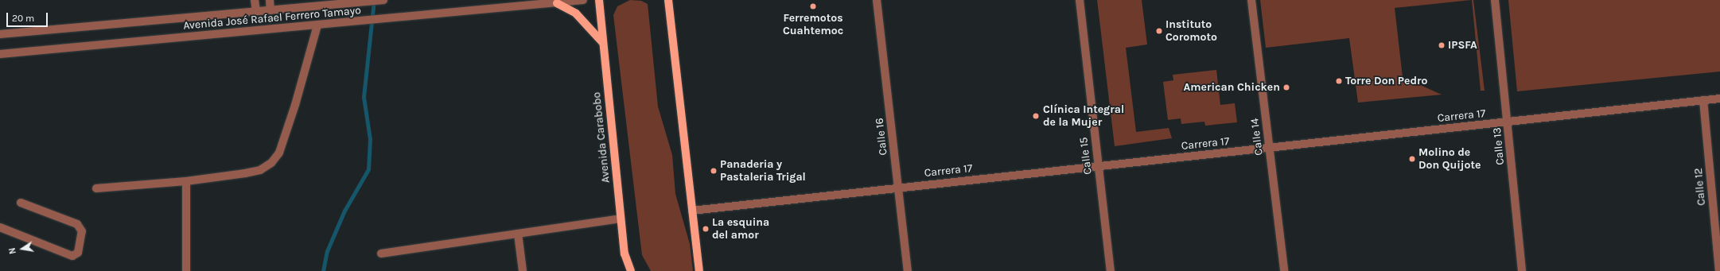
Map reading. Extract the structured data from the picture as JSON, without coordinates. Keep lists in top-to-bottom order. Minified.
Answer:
{"streets":{"main road":["Avenida Carabobo"],"street":["Avenida José Rafael Ferrero Tamayo","Carrera 17","Calle 16","Calle 14","Calle 13","Calle 15","Calle 12"]},"crossings":[["Carrera 17","Calle 16"],["Carrera 17","Calle 14"],["Carrera 17","Calle 13"],["Carrera 17","Calle 15"],["Carrera 17","Calle 12"]],"places":["Ferremotos Cuahtemoc","Instituto Coromoto","IPSFA","Torre Don Pedro","American Chicken","Clínica Integral de la Mujer","Molino de Don Quijote","Panaderia y Pastaleria Trigal","La esquina del amor"],"scale_bar":"20 m","north":"left"}
